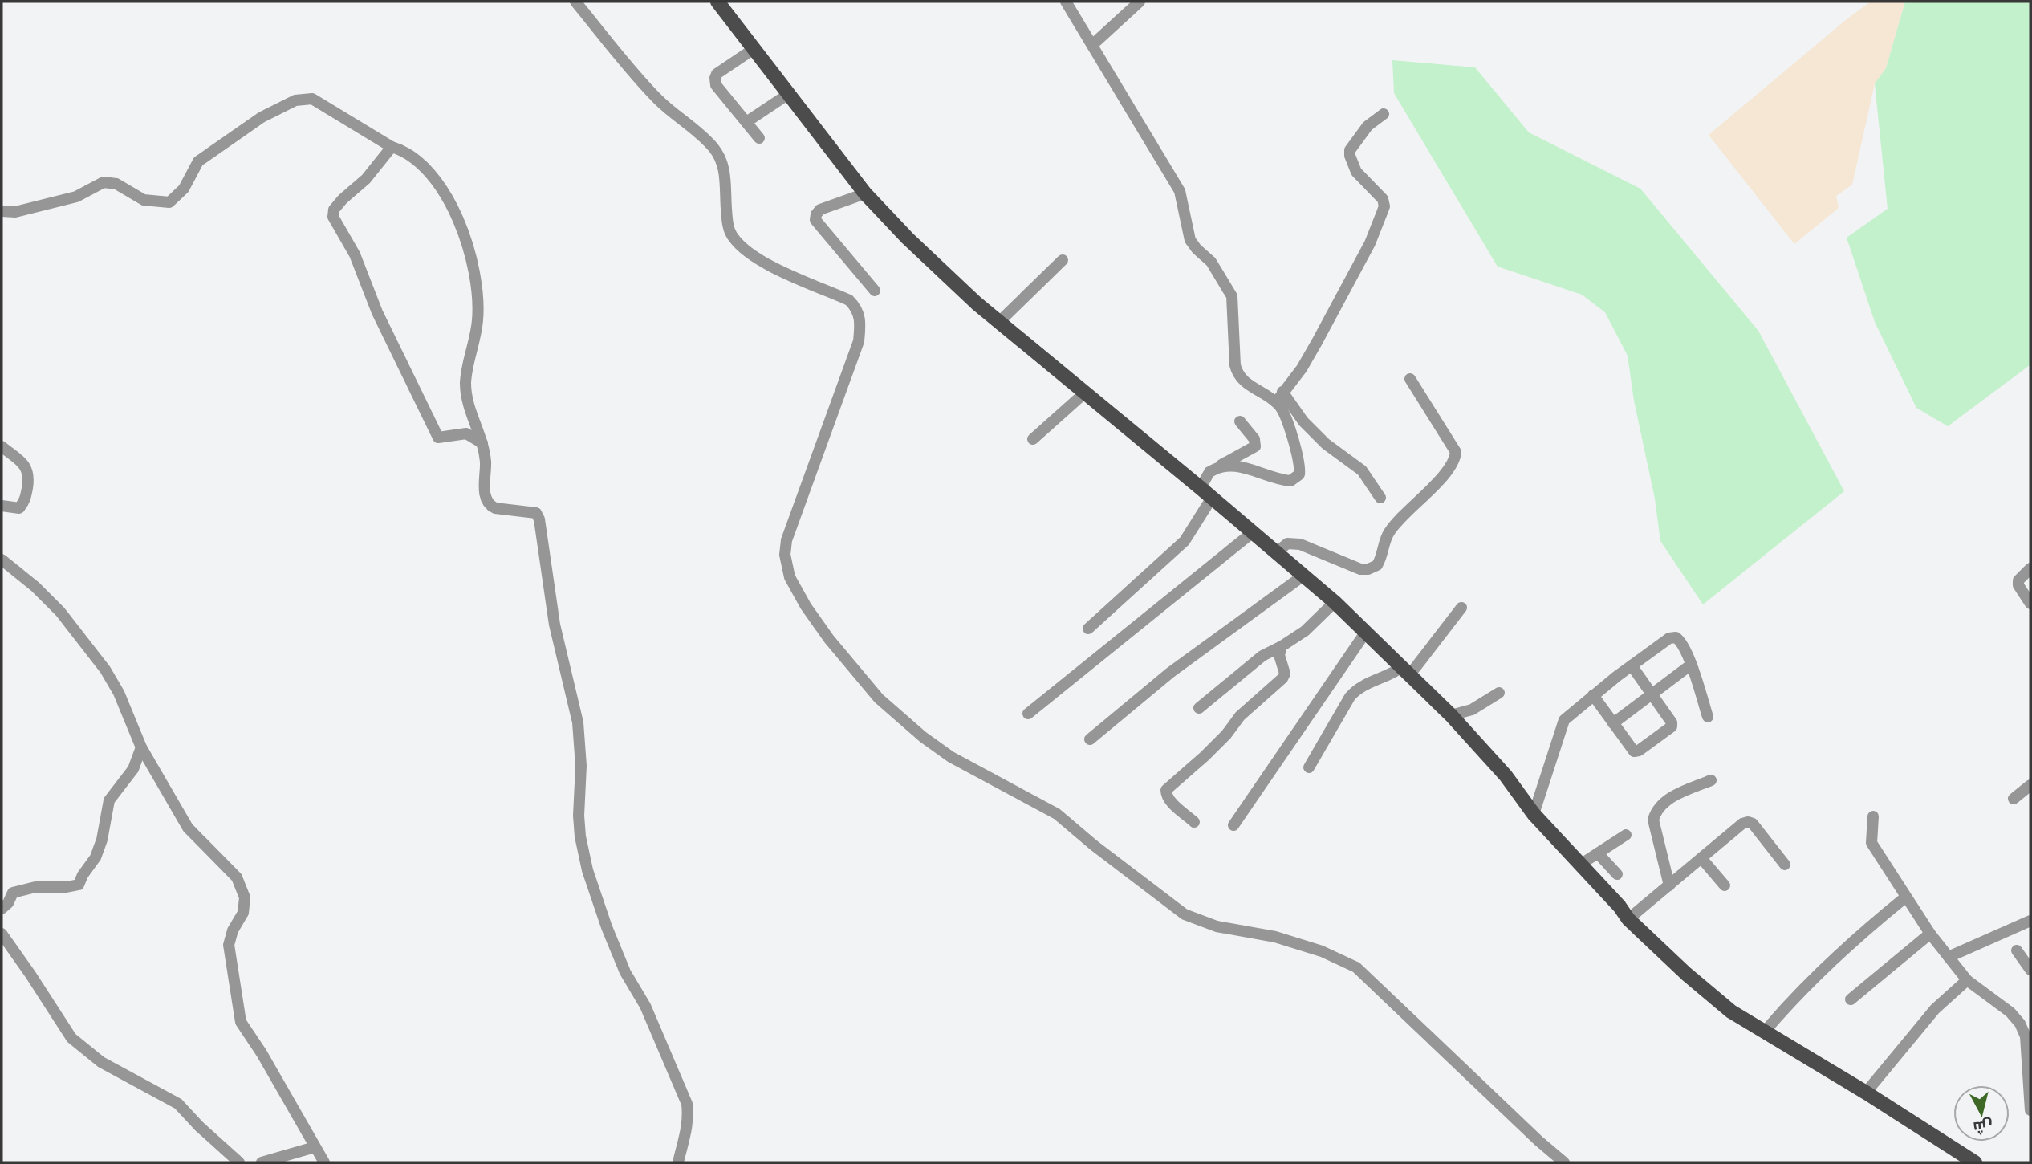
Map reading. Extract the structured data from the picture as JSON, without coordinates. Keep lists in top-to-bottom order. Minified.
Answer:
{"north":"bottom"}
